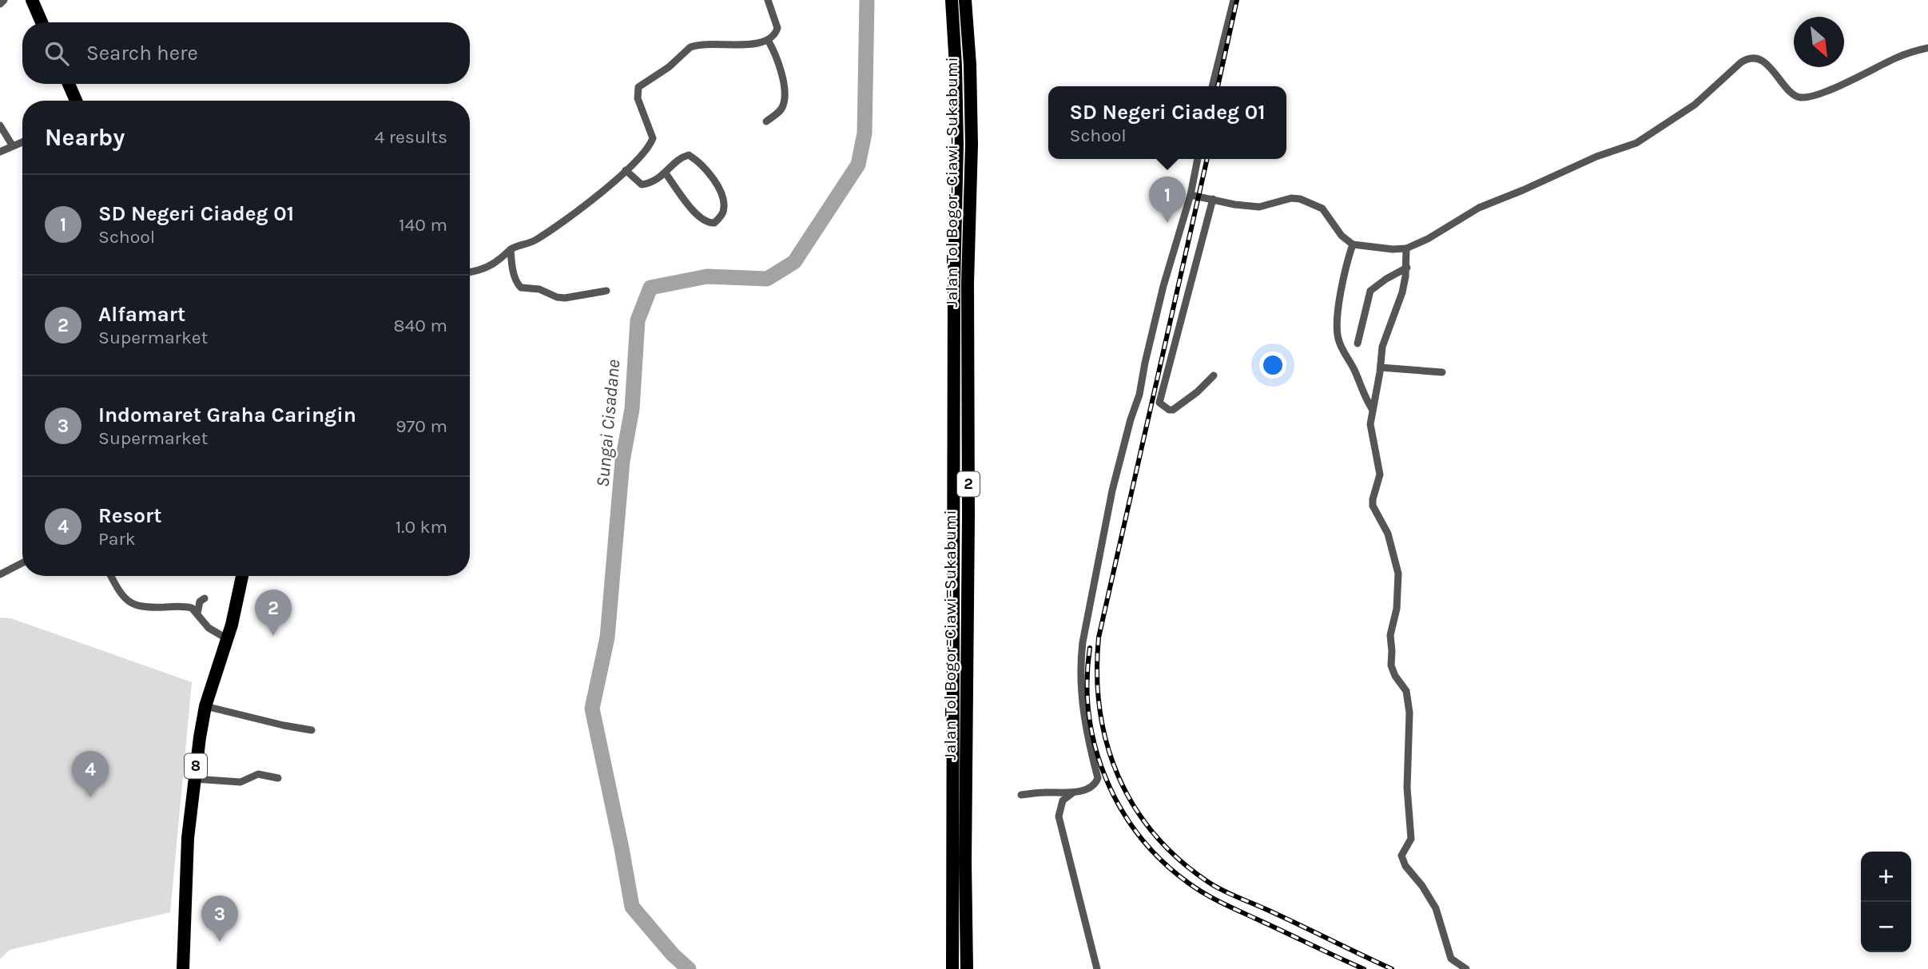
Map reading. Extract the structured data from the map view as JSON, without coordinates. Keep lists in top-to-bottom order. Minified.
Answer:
{"streets":{"highway":["Jalan Tol Bogor–Ciawi–Sukabumi","2","8"]},"water":["Sungai Cisadane"],"north":"bottom right","page":{"search":"Search here","popup":["SD Negeri Ciadeg 01","School"],"heading":["Nearby","4 results"],"list":[{"mark":"1","name":"SD Negeri Ciadeg 01","note":"School","value":"140 m"},{"mark":"2","name":"Alfamart","note":"Supermarket","value":"840 m"},{"mark":"3","name":"Indomaret Graha Caringin","note":"Supermarket","value":"970 m"},{"mark":"4","name":"Resort","note":"Park","value":"1.0 km"}],"pins":["1","2","4","3"],"map_buttons":["+","−"]}}
